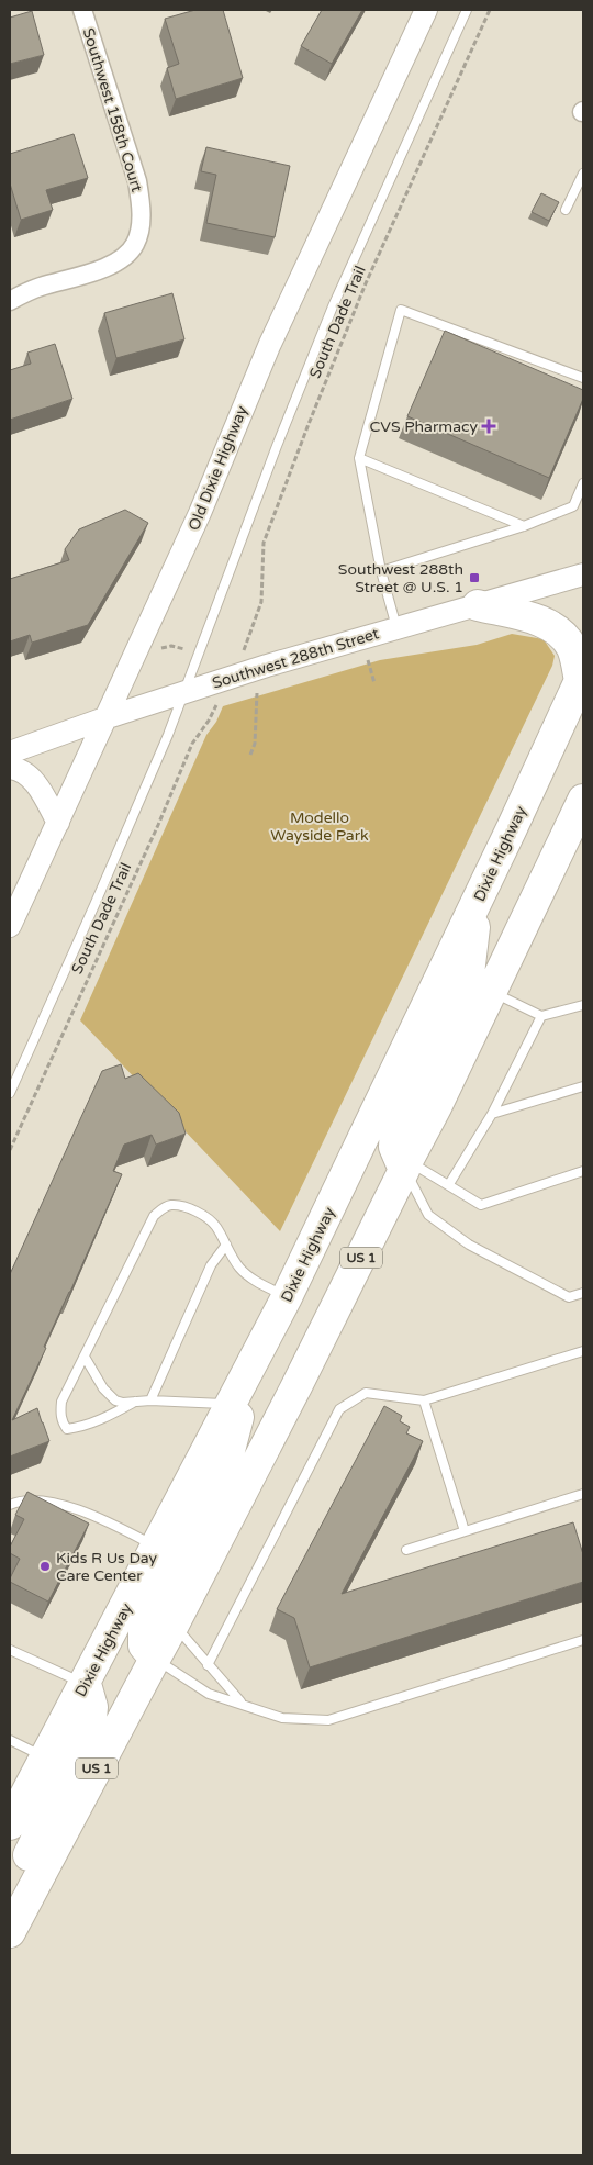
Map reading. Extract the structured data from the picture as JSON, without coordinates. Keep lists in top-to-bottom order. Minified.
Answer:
{"streets":{"highway":["Dixie Highway","US 1"],"street":["Southwest 158th Court","Old Dixie Highway","Southwest 288th Street"],"path":["South Dade Trail"]},"crossings":[["Old Dixie Highway","Southwest 288th Street"]],"parks":["Modello Wayside Park"],"places":{"health":["CVS Pharmacy"],"transit":["Southwest 288th Street @ U.S. 1"],"other":["Kids R Us Day Care Center"]}}
